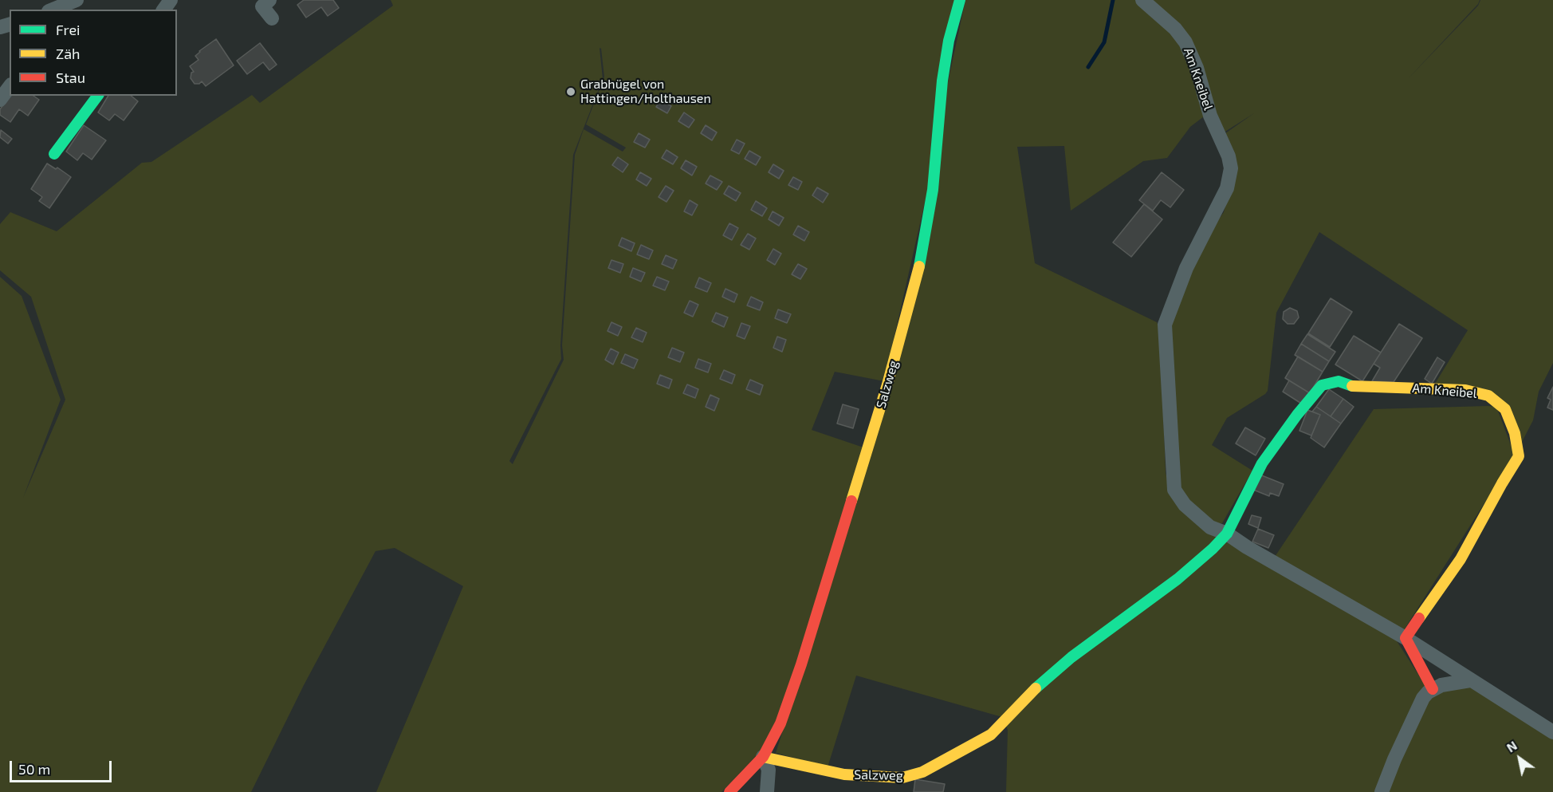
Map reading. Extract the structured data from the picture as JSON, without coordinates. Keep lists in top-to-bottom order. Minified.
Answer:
{"streets":{"street":["Am Kneibel","Salzweg"]},"crossings":[["Am Kneibel","Salzweg"]],"places":["Grabhügel von Hattingen/Holthausen"],"legend":["Frei","Zäh","Stau"],"scale_bar":"50 m","north":"top left"}
